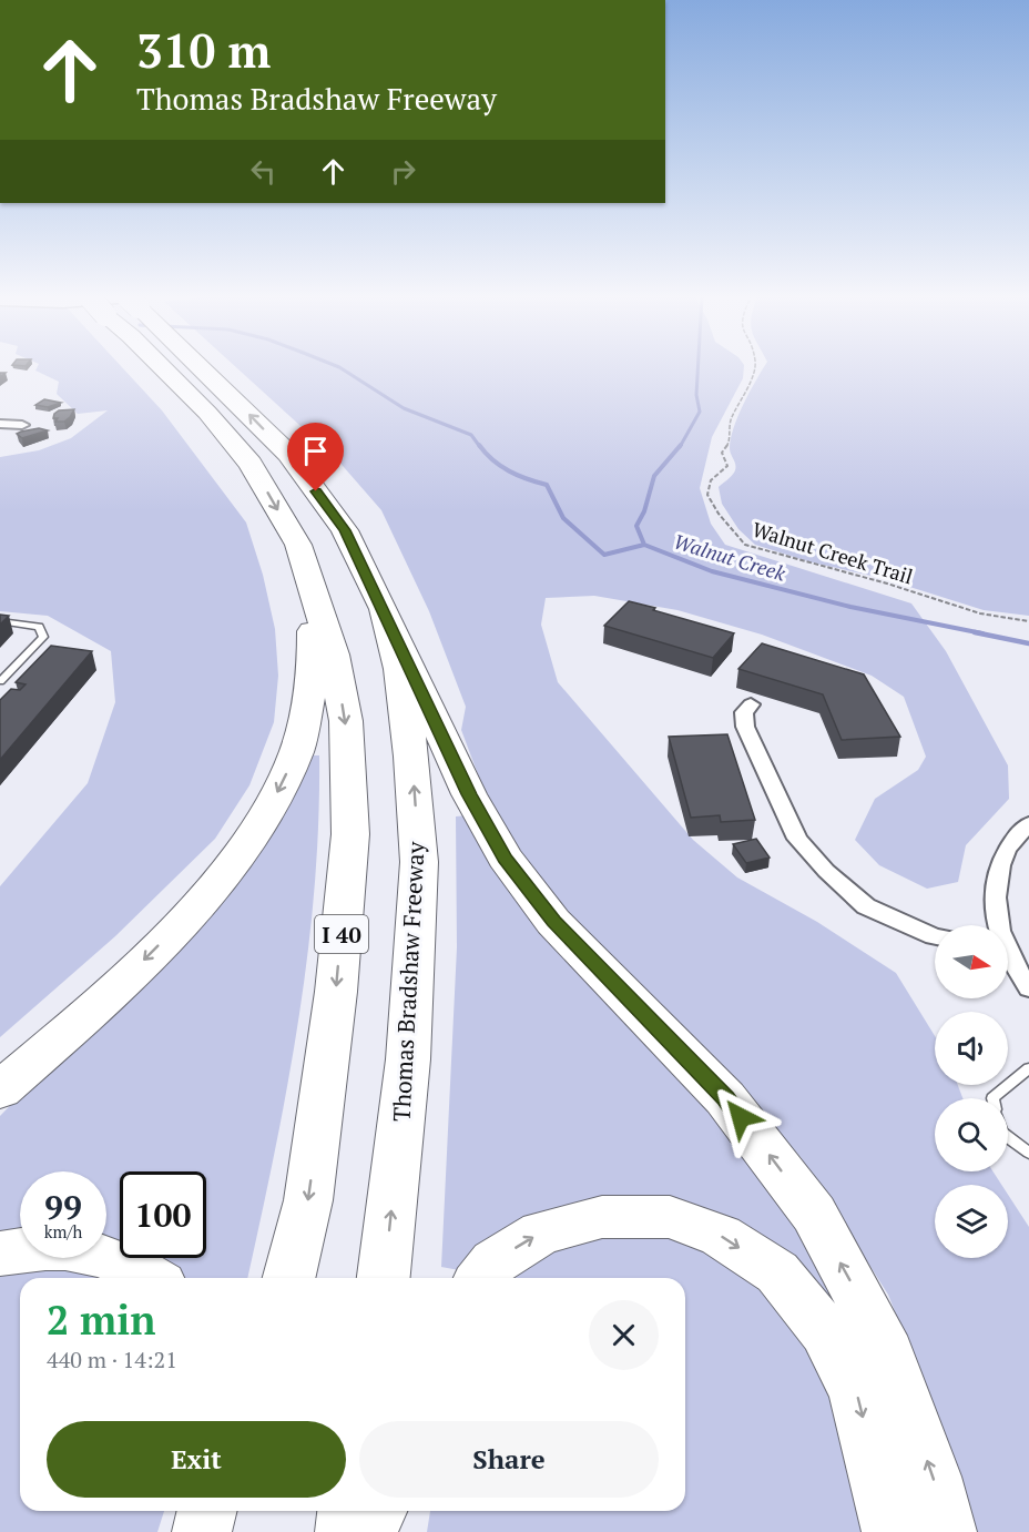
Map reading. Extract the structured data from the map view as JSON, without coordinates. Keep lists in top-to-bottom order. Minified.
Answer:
{"streets":{"highway":["I 40","Thomas Bradshaw Freeway"],"path":["Walnut Creek Trail"]},"water":["Walnut Creek"],"north":"right","page":{"turn":["310 m","Thomas Bradshaw Freeway"],"speed":"99 km/h","limit":"100","heading":["2 min","440 m · 14:21"],"buttons":["Exit","Share"]}}
